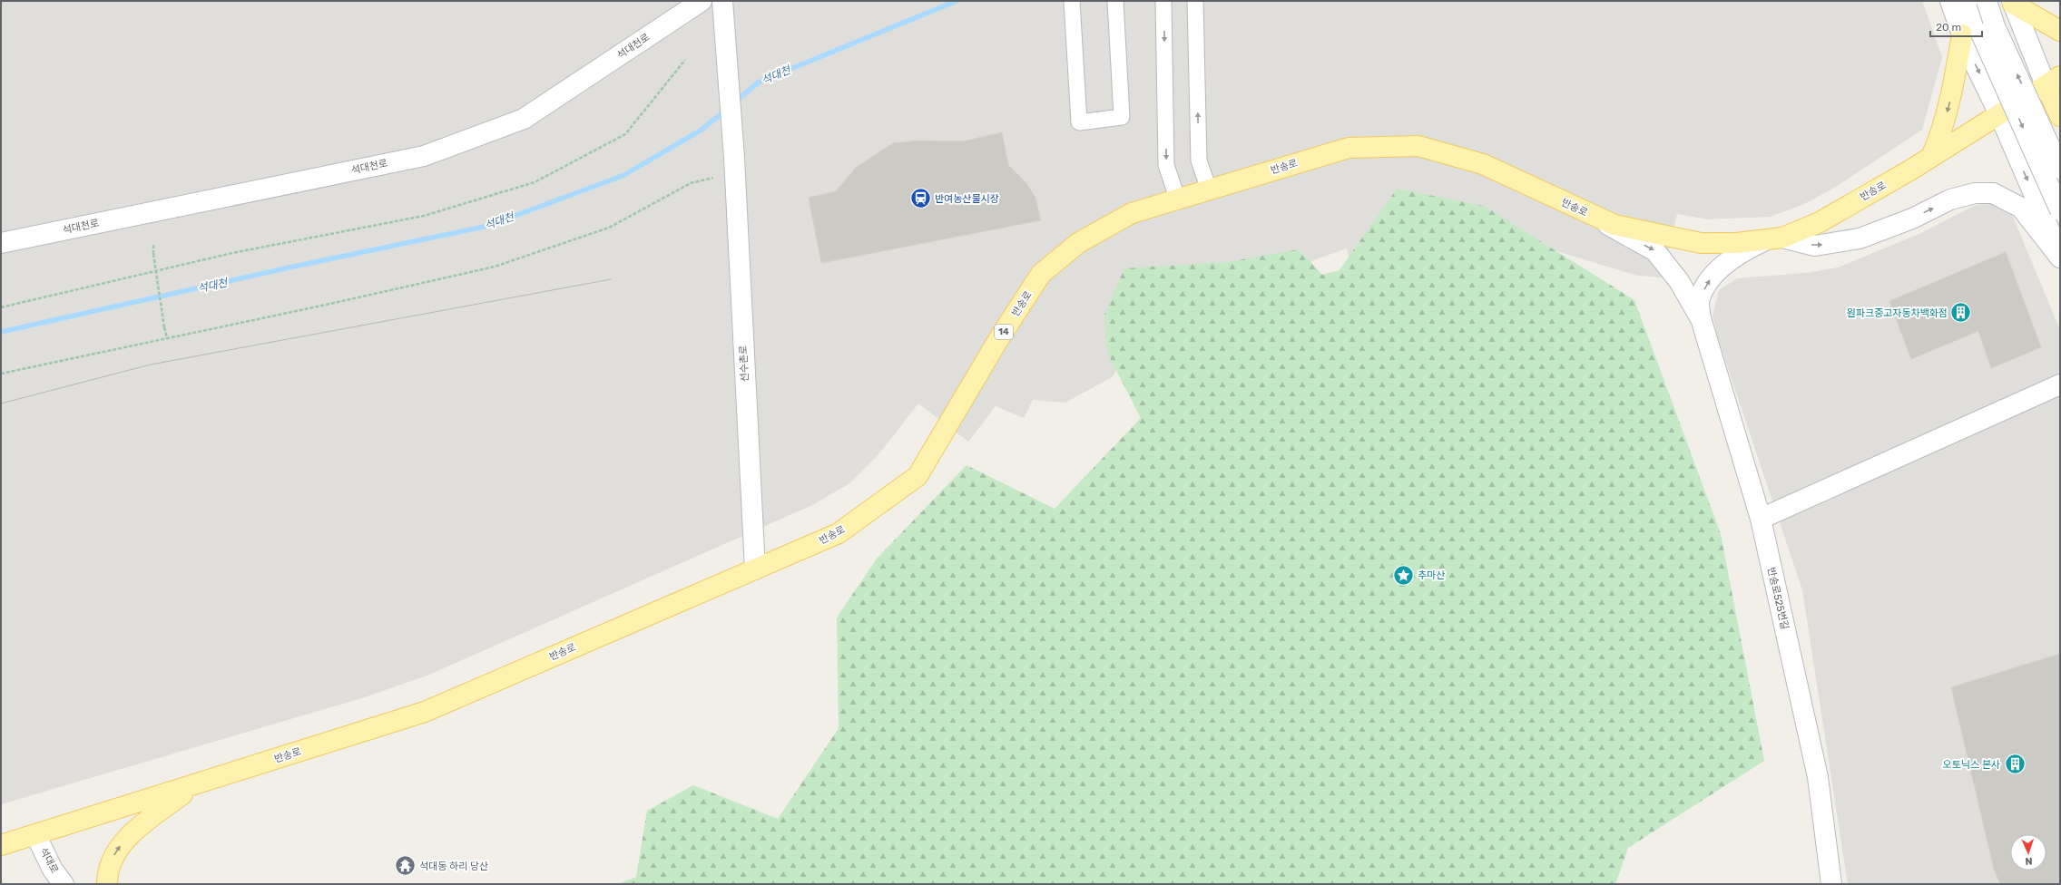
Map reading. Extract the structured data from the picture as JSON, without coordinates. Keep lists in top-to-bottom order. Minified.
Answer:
{"streets":{"main road":["석대천로","반송로","14","선수촌로","반송로525번길","석대로"]},"crossings":[["반송로","선수촌로"],["반송로","석대로"]],"water":["석대천"],"places":{"station":["반여농산물시장"],"building":["원파크중고자동차백화점","오토닉스 본사"],"place":["추마산"],"temple":["석대동 하리 당산"]},"scale_bar":"20 m","north":"bottom"}
